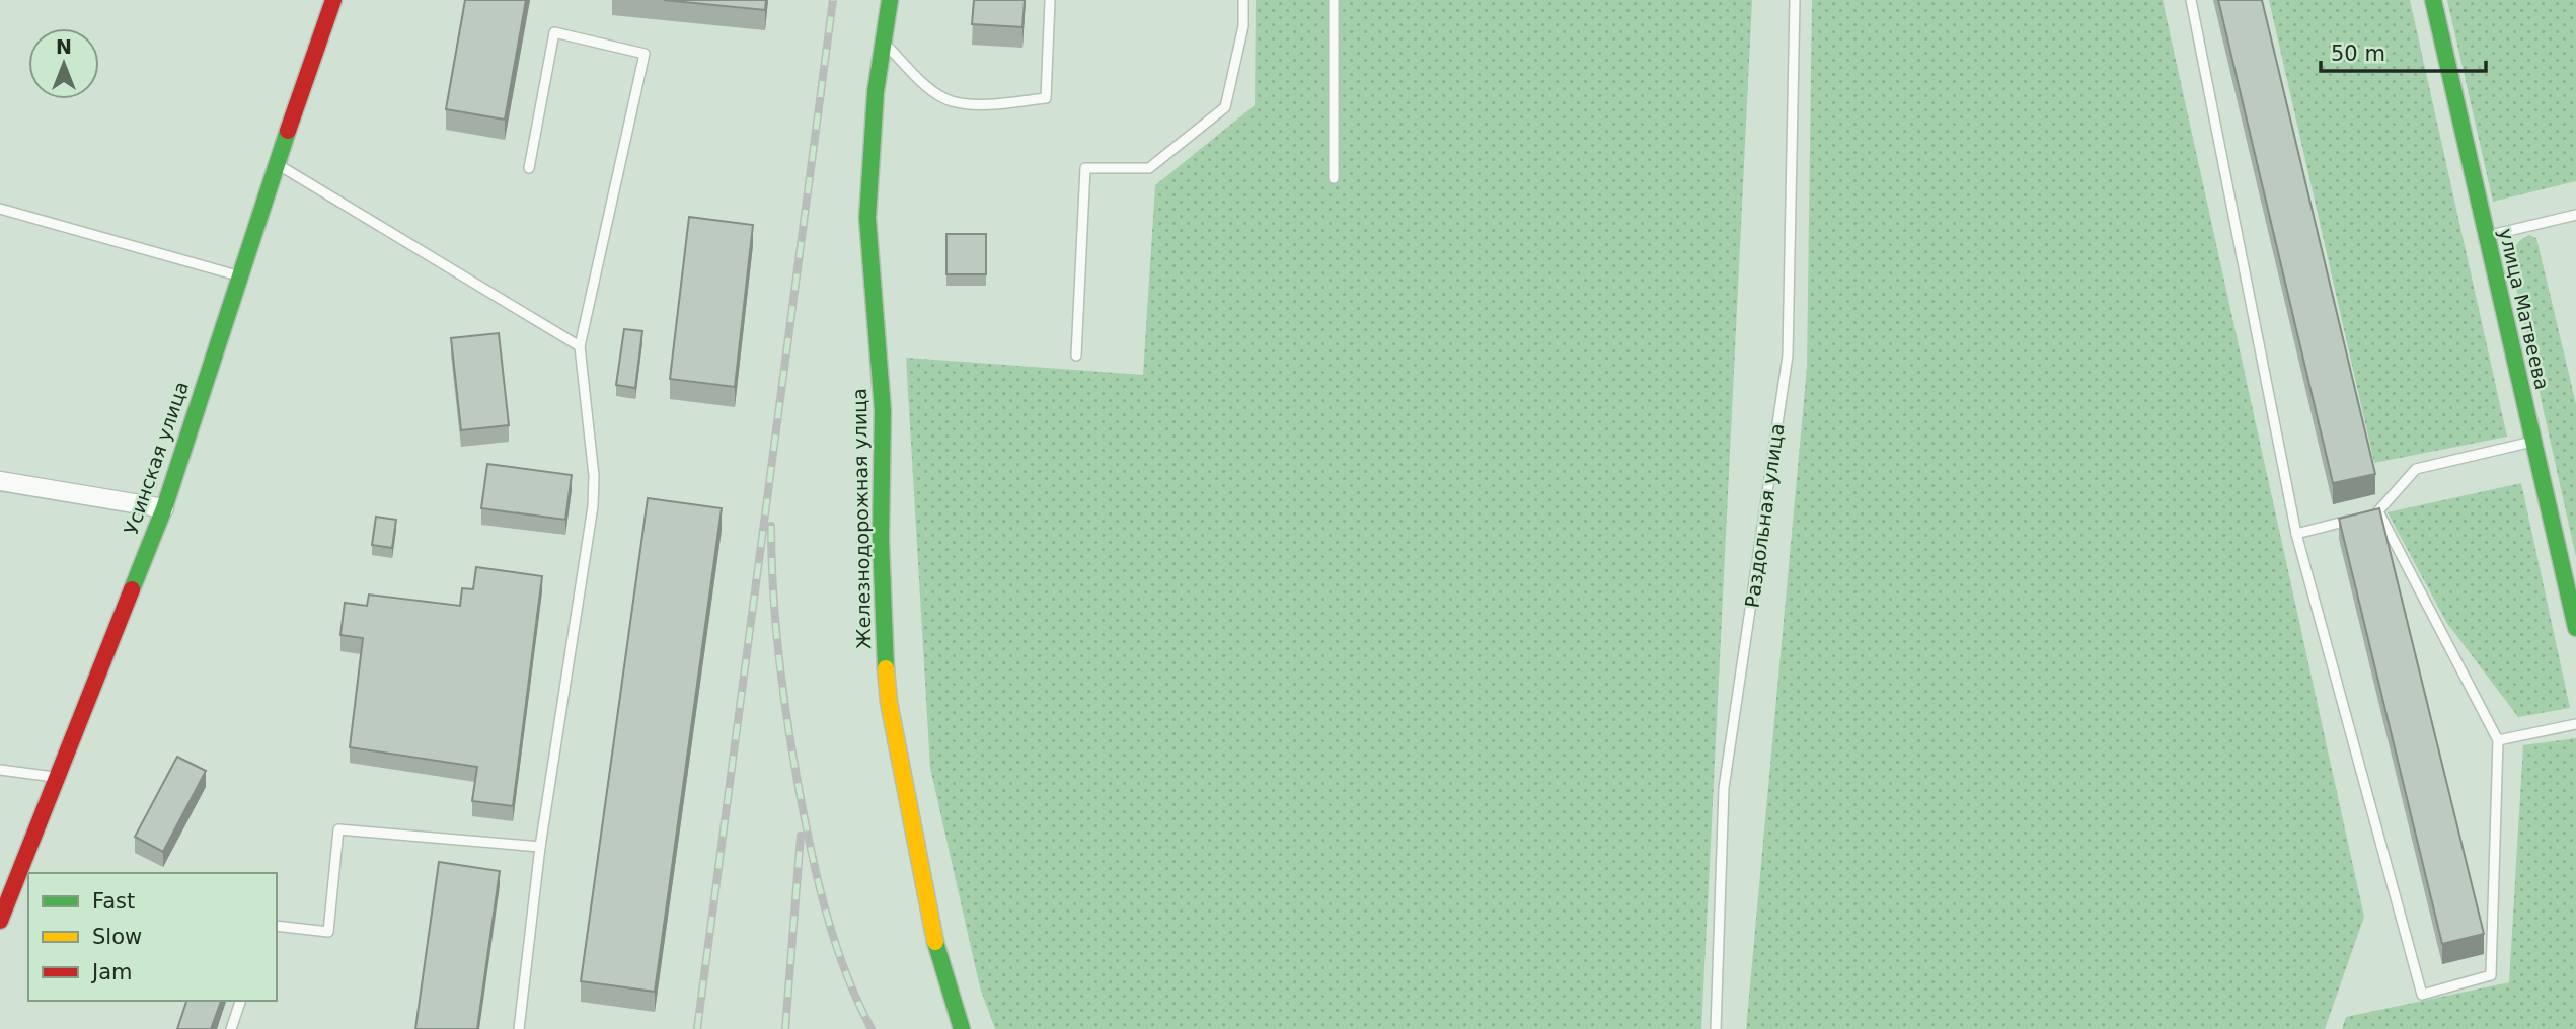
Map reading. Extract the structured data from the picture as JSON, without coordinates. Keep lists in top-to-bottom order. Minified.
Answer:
{"streets":{"street":["улица Матвеева","Усинская улица","Железнодорожная улица"],"lane":["Раздольная улица"]},"legend":["Fast","Slow","Jam"],"scale_bar":"50 m","north":"top"}
